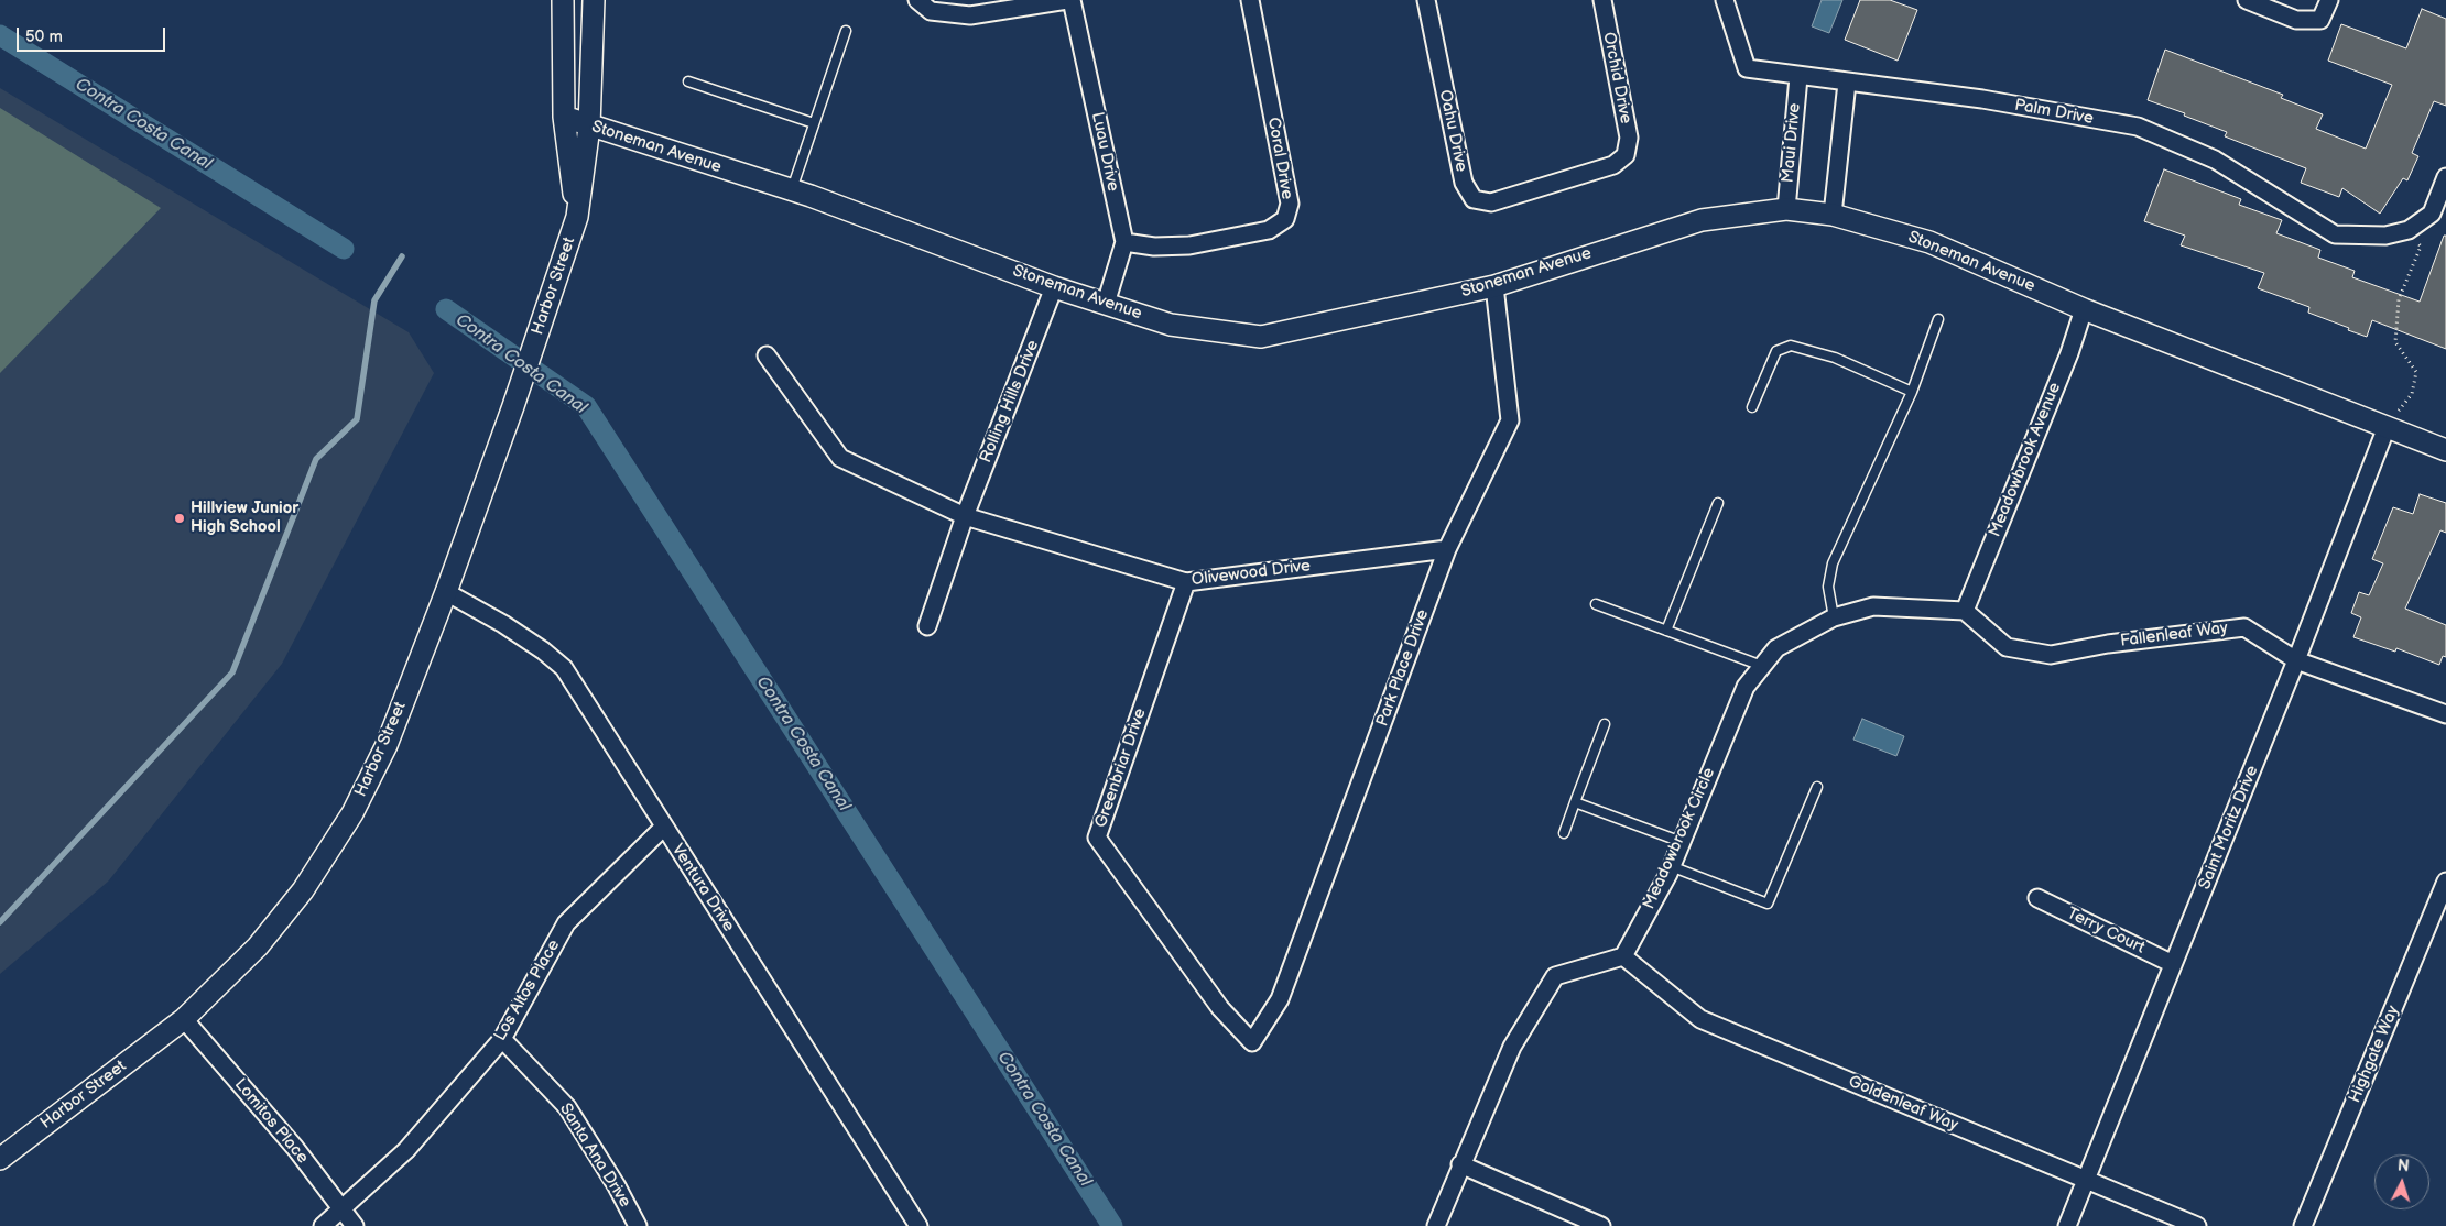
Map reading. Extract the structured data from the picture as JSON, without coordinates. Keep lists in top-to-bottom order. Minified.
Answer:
{"streets":{"street":["Orchid Drive","Palm Drive","Oahu Drive","Maui Drive","Stoneman Avenue","Luau Drive","Coral Drive","Harbor Street","Rolling Hills Drive","Meadowbrook Avenue","Olivewood Drive","Fallenleaf Way","Park Place Drive","Greenbriar Drive","Saint Moritz Drive","Meadowbrook Circle","Ventura Drive","Terry Court","Los Altos Place","Highgate Way","Goldenleaf Way","Lomitos Place","Santa Ana Drive"]},"crossings":[["Orchid Drive","Oahu Drive"],["Palm Drive","Maui Drive"],["Maui Drive","Stoneman Avenue"],["Stoneman Avenue","Luau Drive"],["Stoneman Avenue","Harbor Street"],["Stoneman Avenue","Rolling Hills Drive"],["Stoneman Avenue","Meadowbrook Avenue"],["Stoneman Avenue","Park Place Drive"],["Stoneman Avenue","Saint Moritz Drive"],["Luau Drive","Coral Drive"],["Harbor Street","Ventura Drive"],["Harbor Street","Lomitos Place"],["Rolling Hills Drive","Olivewood Drive"],["Meadowbrook Avenue","Fallenleaf Way"],["Meadowbrook Avenue","Meadowbrook Circle"],["Olivewood Drive","Park Place Drive"],["Olivewood Drive","Greenbriar Drive"],["Fallenleaf Way","Saint Moritz Drive"],["Fallenleaf Way","Meadowbrook Circle"],["Park Place Drive","Greenbriar Drive"],["Saint Moritz Drive","Terry Court"],["Saint Moritz Drive","Goldenleaf Way"],["Meadowbrook Circle","Goldenleaf Way"],["Ventura Drive","Los Altos Place"],["Los Altos Place","Lomitos Place"],["Los Altos Place","Santa Ana Drive"]],"water":["Contra Costa Canal"],"places":["Hillview Junior High School"],"scale_bar":"50 m","north":"top"}
